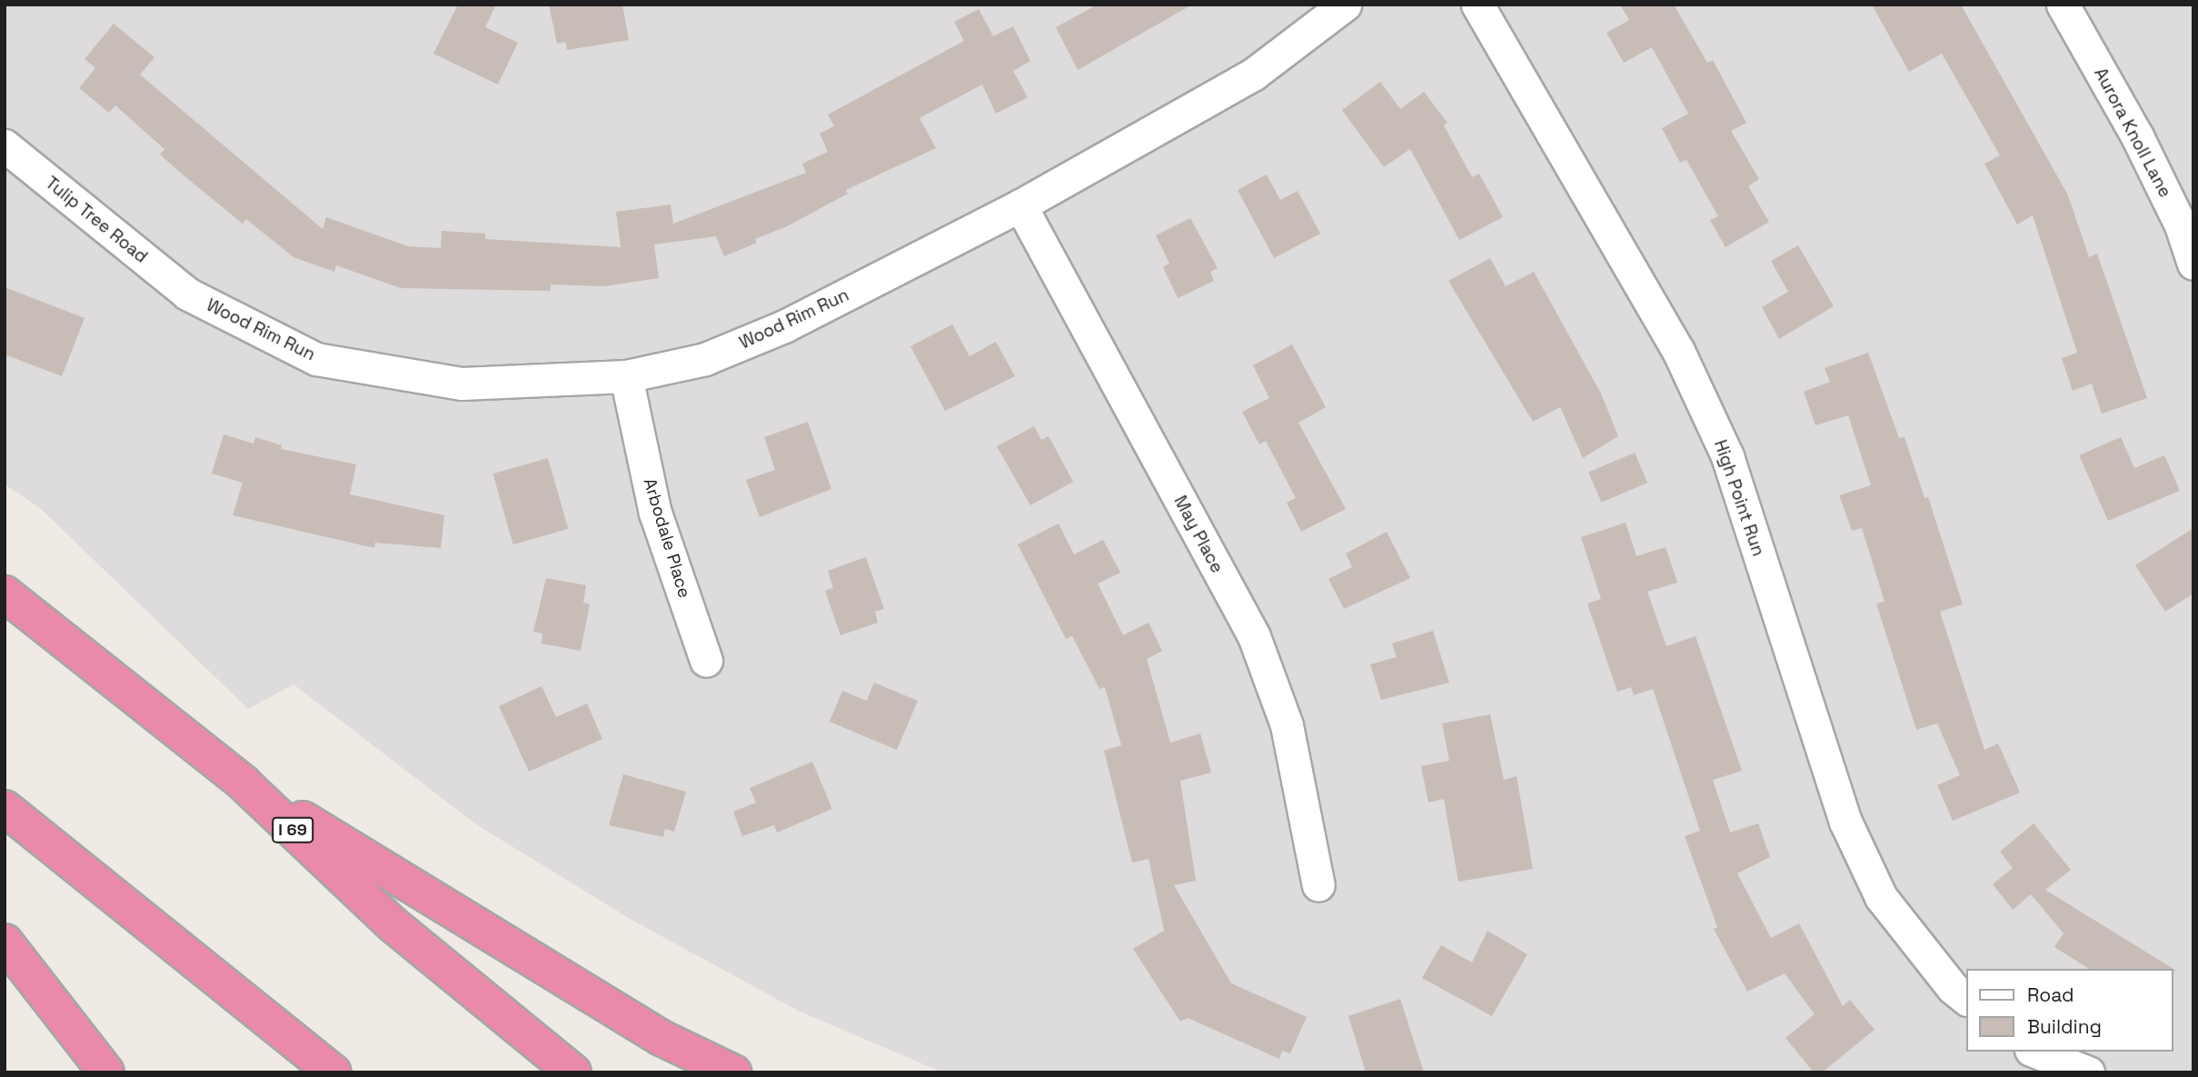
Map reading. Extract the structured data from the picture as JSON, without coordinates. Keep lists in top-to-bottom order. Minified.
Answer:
{"streets":{"highway":["I 69"],"street":["Aurora Knoll Lane","Tulip Tree Road","Wood Rim Run","High Point Run","May Place","Arbodale Place"]},"crossings":[["Tulip Tree Road","Wood Rim Run"],["Wood Rim Run","May Place"],["Wood Rim Run","Arbodale Place"]],"legend":["Road","Building"]}
